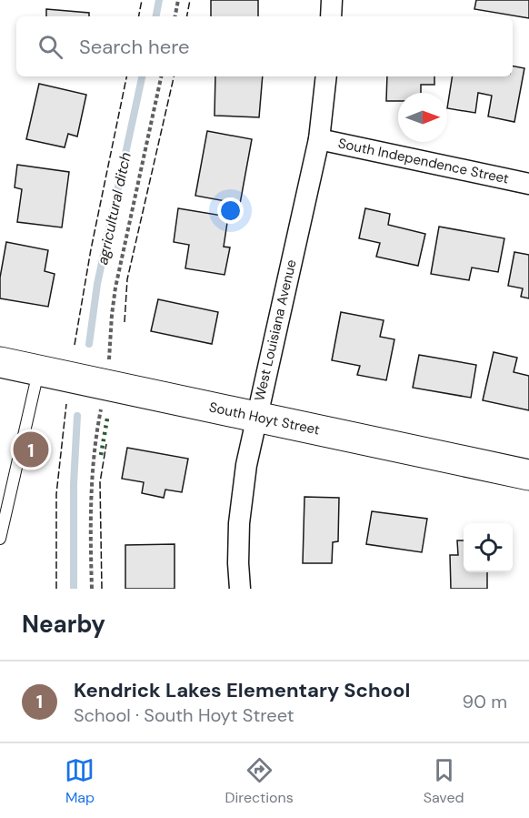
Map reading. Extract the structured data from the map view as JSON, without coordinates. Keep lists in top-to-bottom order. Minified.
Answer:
{"streets":{"street":["South Independence Street","West Louisiana Avenue","South Hoyt Street"]},"crossings":[["South Independence Street","West Louisiana Avenue"],["West Louisiana Avenue","South Hoyt Street"]],"water":["agricultural ditch"],"north":"right","page":{"search":"Search here","pins":"1","heading":"Nearby","list":[{"mark":"1","name":"Kendrick Lakes Elementary School","note":"School · South Hoyt Street","value":"90 m"}],"nav":["Map","Directions","Saved"]}}
